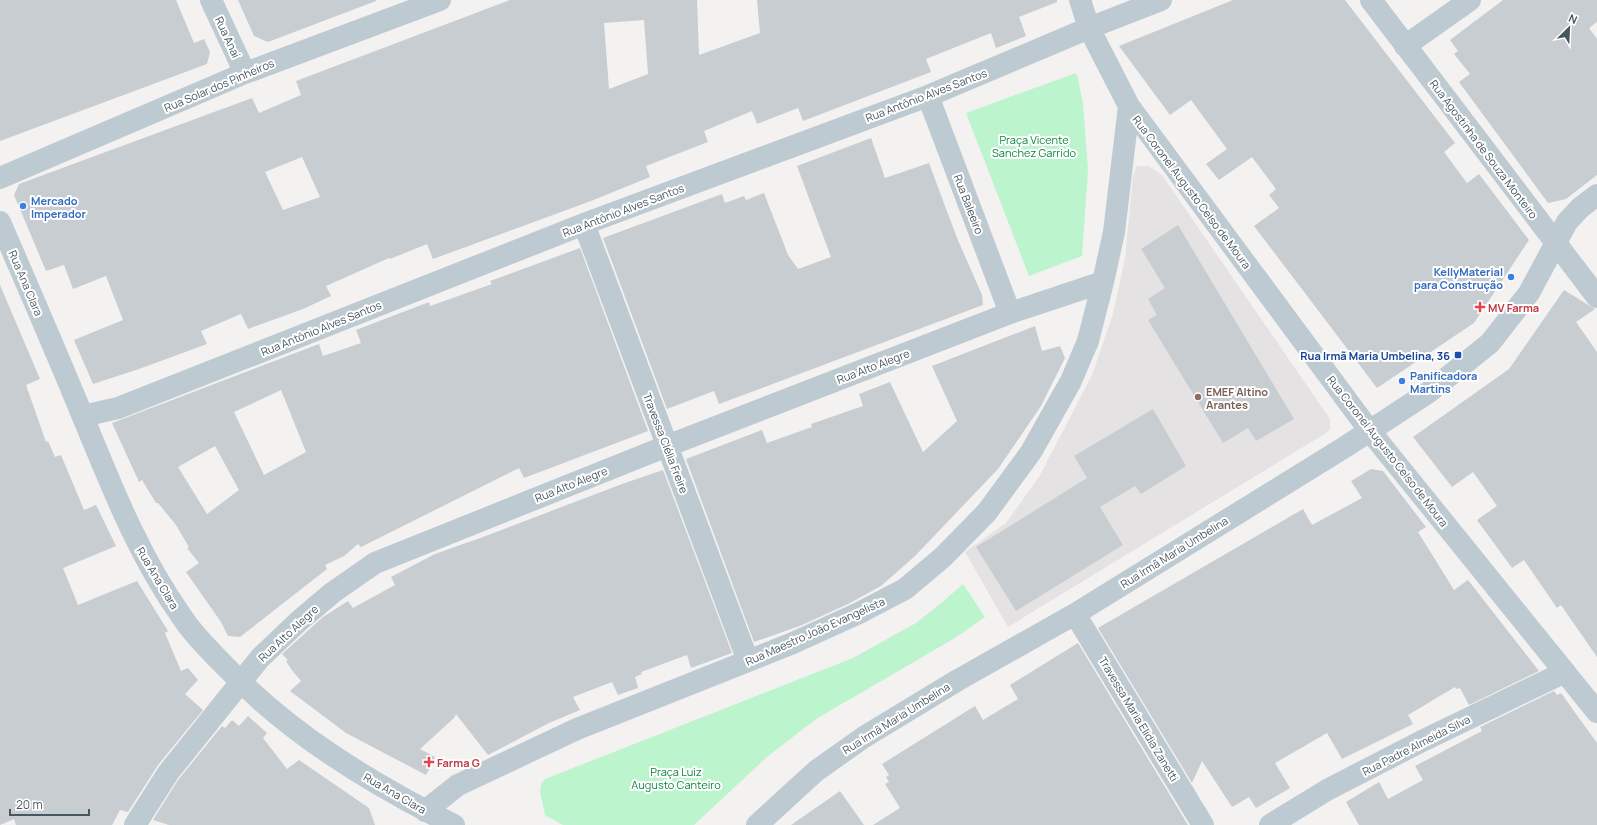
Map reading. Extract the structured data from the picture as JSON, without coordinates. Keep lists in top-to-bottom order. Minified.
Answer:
{"streets":{"street":["Rua Anaí","Rua Solar dos Pinheiros","Rua Antônio Alves Santos","Rua Agostinha de Souza Monteiro","Rua Coronel Augusto Celso de Moura","Rua Baleeiro","Rua Ana Clara","Rua Alto Alegre","Travessa Clélia Freire","Rua Irmã Maria Umbelina","Rua Maestro João Evangelista","Travessa Maria Elidia Zanetti","Rua Padre Almeida Silva"]},"crossings":[["Rua Anaí","Rua Solar dos Pinheiros"],["Rua Antônio Alves Santos","Rua Baleeiro"],["Rua Antônio Alves Santos","Rua Ana Clara"],["Rua Antônio Alves Santos","Travessa Clélia Freire"],["Rua Agostinha de Souza Monteiro","Rua Irmã Maria Umbelina"],["Rua Coronel Augusto Celso de Moura","Rua Irmã Maria Umbelina"],["Rua Coronel Augusto Celso de Moura","Rua Maestro João Evangelista"],["Rua Coronel Augusto Celso de Moura","Rua Padre Almeida Silva"],["Rua Baleeiro","Rua Alto Alegre"],["Rua Ana Clara","Rua Alto Alegre"],["Rua Ana Clara","Rua Maestro João Evangelista"],["Rua Alto Alegre","Travessa Clélia Freire"],["Rua Alto Alegre","Rua Maestro João Evangelista"],["Travessa Clélia Freire","Rua Maestro João Evangelista"],["Rua Irmã Maria Umbelina","Travessa Maria Elidia Zanetti"]],"parks":["Praça Vicente Sanchez Garrido","Praça Luiz Augusto Canteiro"],"places":{"other":["Mercado Imperador","KellyMaterial para Construção","Panificadora Martins","EMEF Altino Arantes"],"health":["MV Farma","Farma G"],"transit":["Rua Irmã Maria Umbelina, 36"]},"scale_bar":"20 m","north":"top right"}
